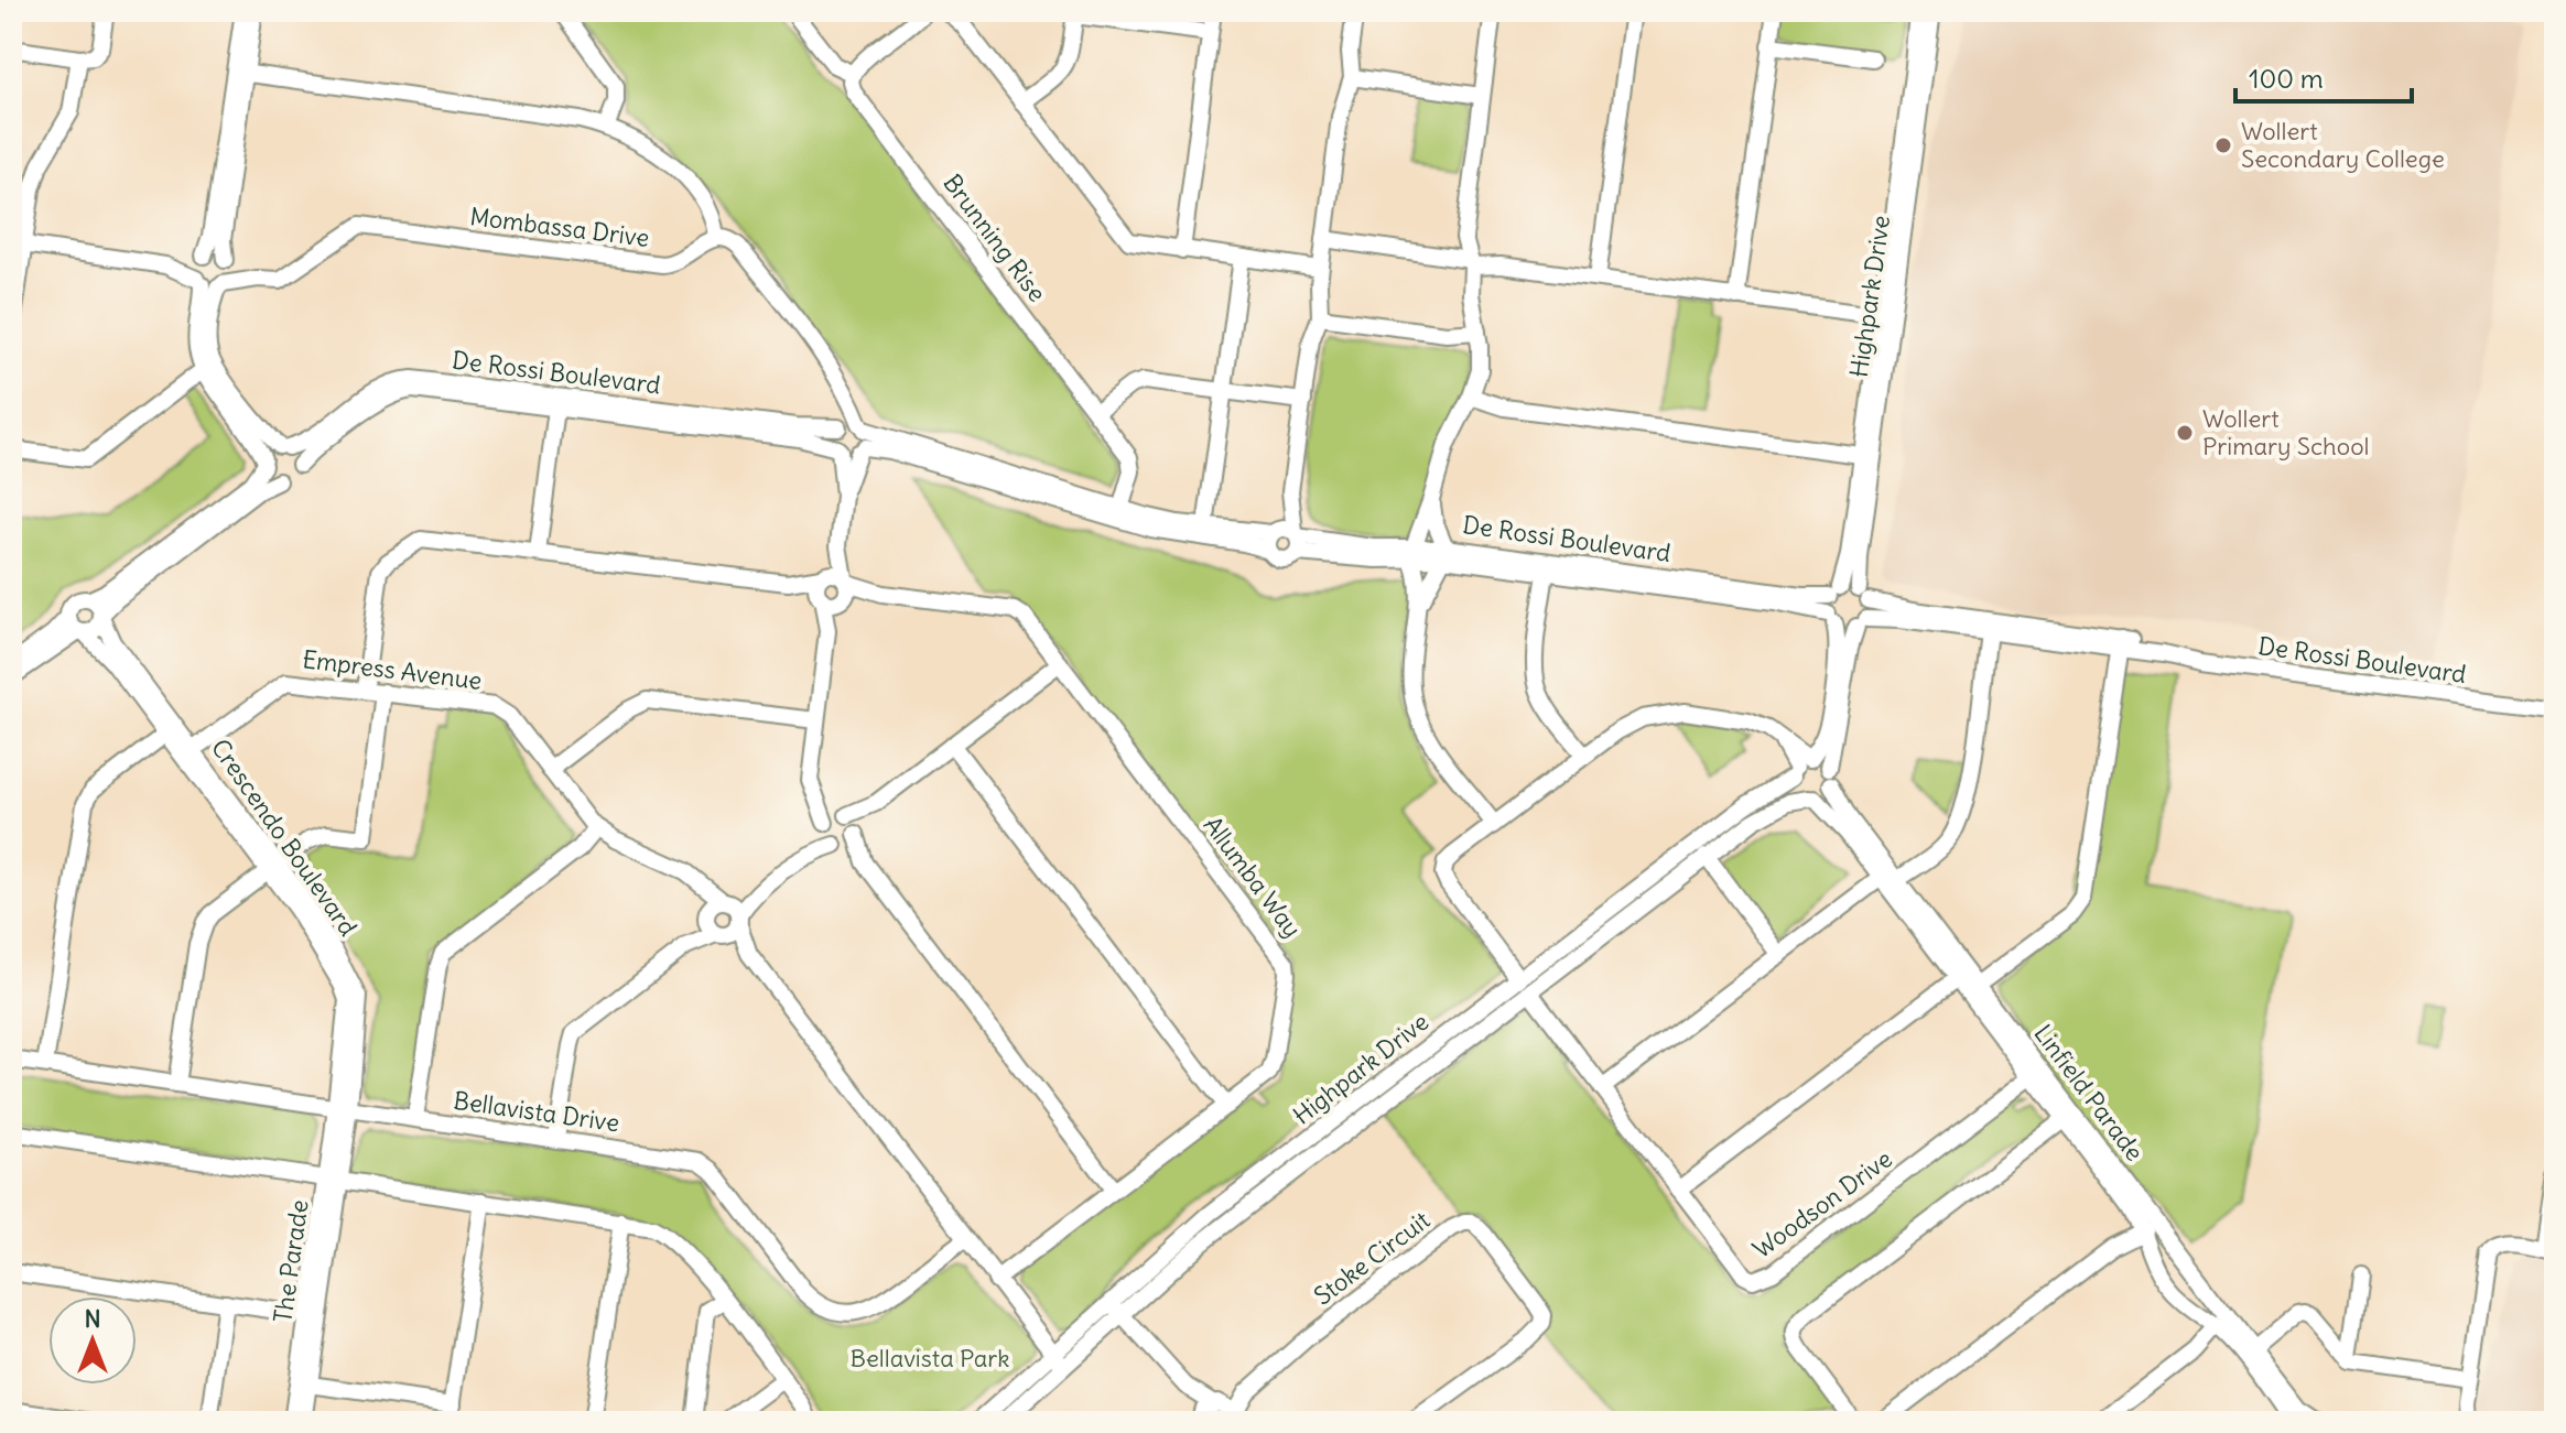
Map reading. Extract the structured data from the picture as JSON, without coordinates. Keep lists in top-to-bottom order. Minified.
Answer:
{"streets":{"street":["Mombassa Drive","Brunning Rise","Highpark Drive","De Rossi Boulevard","Empress Avenue","Crescendo Boulevard","Allumba Way","Linfield Parade","Bellavista Drive","Woodson Drive","Stoke Circuit","The Parade"]},"crossings":[["Brunning Rise","De Rossi Boulevard"],["Highpark Drive","De Rossi Boulevard"],["Highpark Drive","Linfield Parade"],["Highpark Drive","Woodson Drive"],["Empress Avenue","Crescendo Boulevard"],["Crescendo Boulevard","Bellavista Drive"],["Crescendo Boulevard","The Parade"],["Linfield Parade","Woodson Drive"],["Bellavista Drive","The Parade"]],"parks":["Bellavista Park"],"places":["Wollert Secondary College","Wollert Primary School"],"scale_bar":"100 m","north":"top"}
